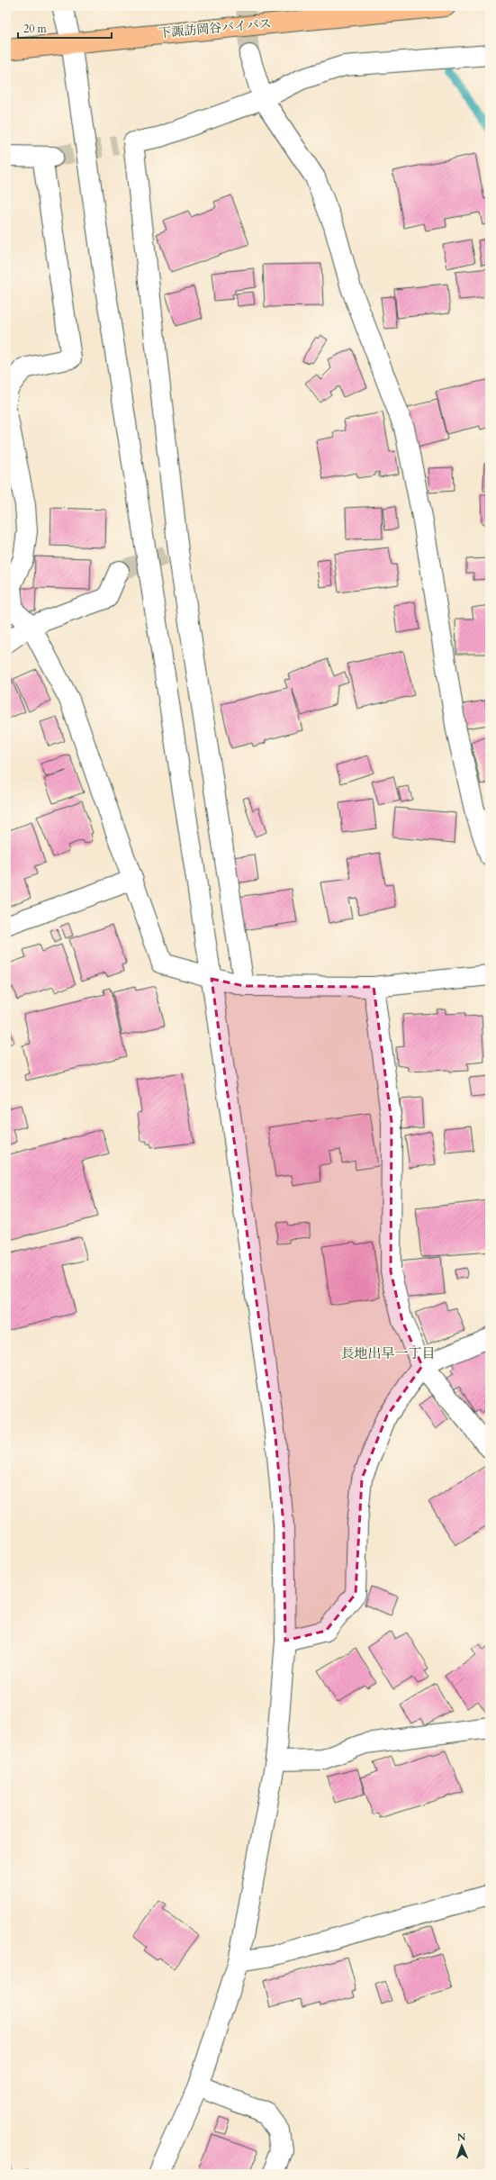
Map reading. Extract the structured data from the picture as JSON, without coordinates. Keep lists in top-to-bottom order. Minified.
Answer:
{"streets":{"highway":["下諏訪岡谷バイパス"]},"districts":["長地出早一丁目"],"scale_bar":"20 m","north":"top"}
